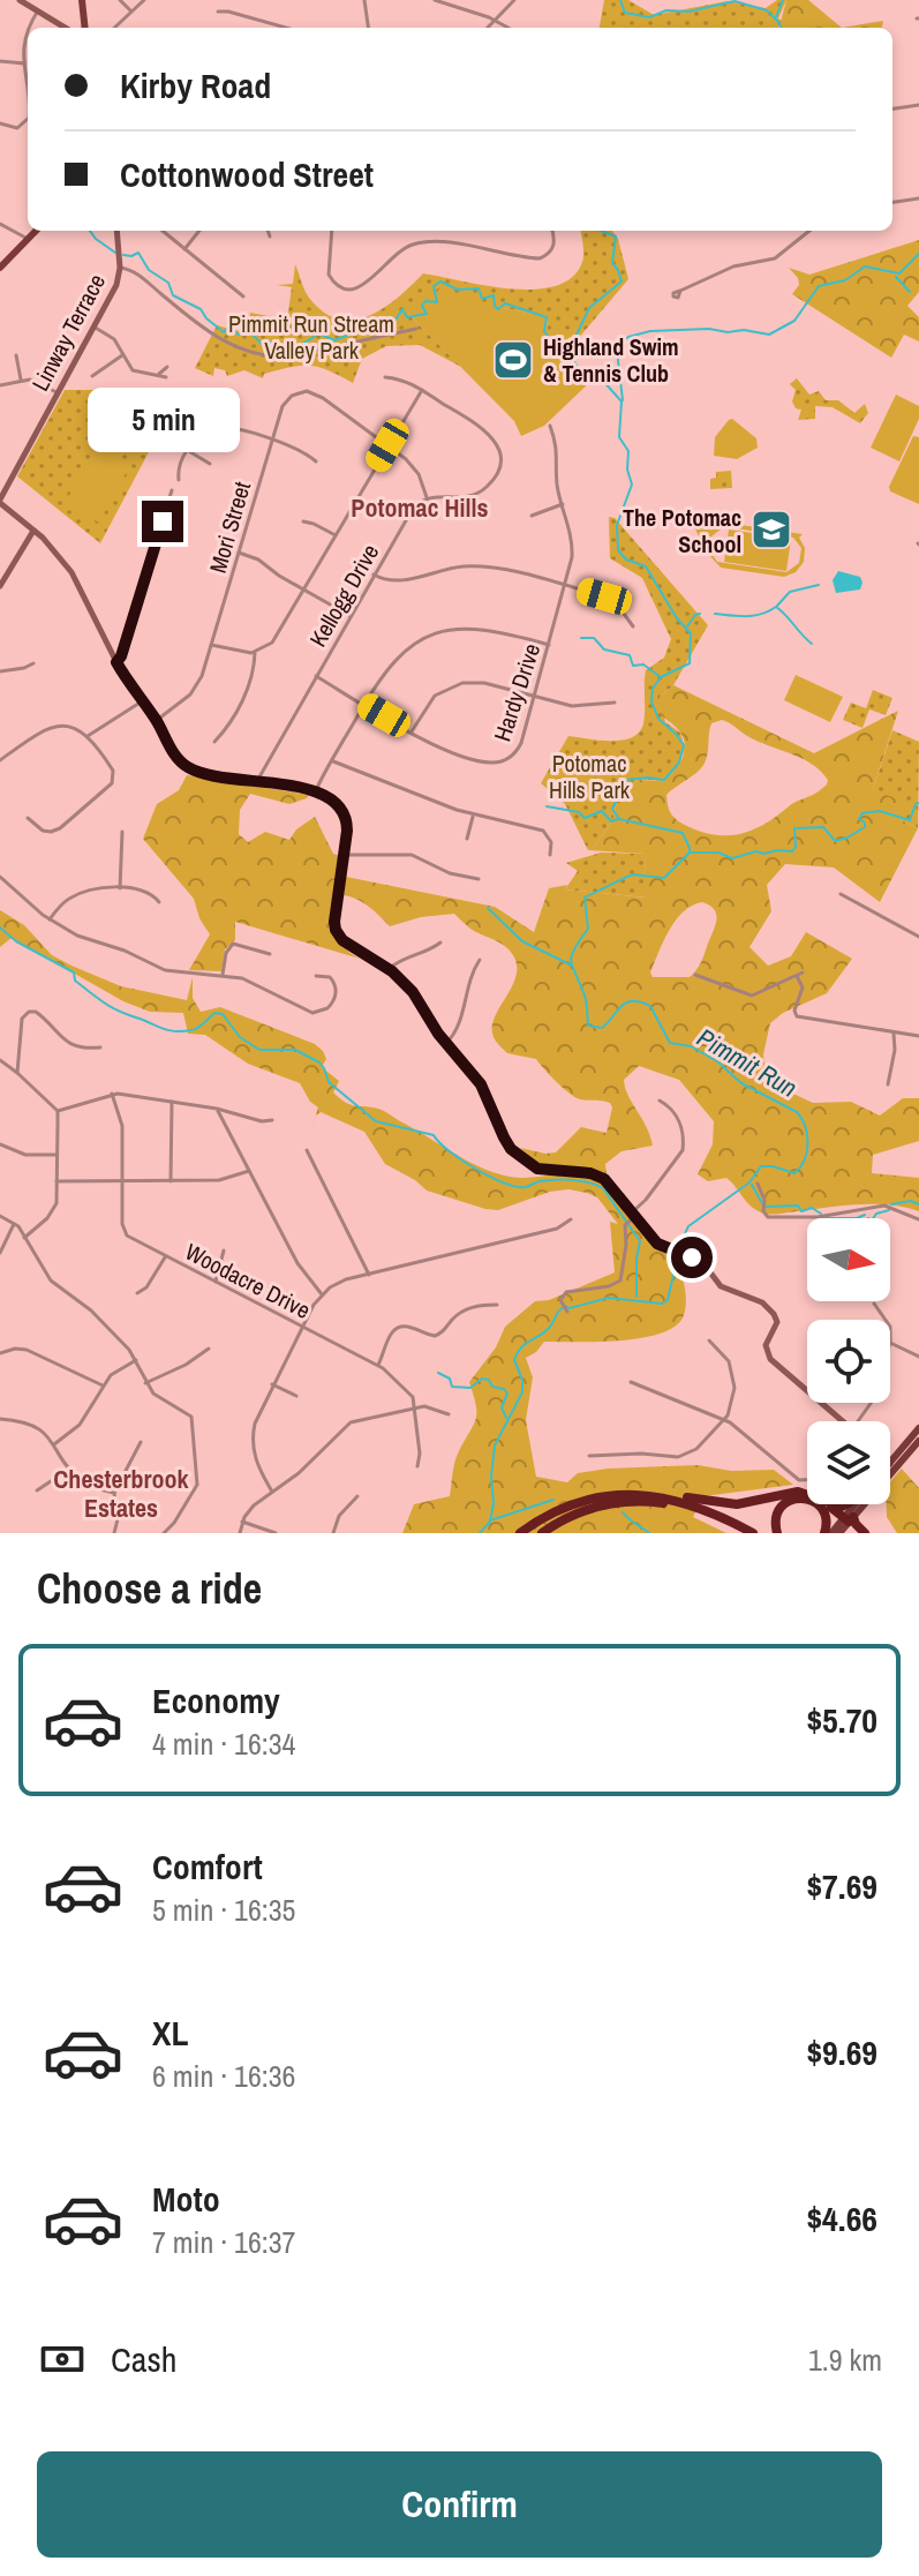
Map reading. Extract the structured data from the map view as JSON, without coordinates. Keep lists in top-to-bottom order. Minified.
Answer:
{"streets":{"main road":["Linway Terrace"],"street":["Mori Street","Kellogg Drive","Hardy Drive","Woodacre Drive"]},"crossings":[["Mori Street","Kellogg Drive"],["Kellogg Drive","Hardy Drive"]],"districts":["Potomac Hills","Chesterbrook Estates"],"water":["Pimmit Run"],"parks":["Pimmit Run Stream Valley Park","Potomac Hills Park"],"places":{"sports":["Highland Swim & Tennis Club"],"school or university":["The Potomac School"]},"north":"right","page":{"banner":["Kirby Road","Cottonwood Street"],"bubble":"5 min","heading":"Choose a ride","list":[{"name":"Economy","note":"4 min · 16:34","value":"$5.70"},{"name":"Comfort","note":"5 min · 16:35","value":"$7.69"},{"name":"XL","note":"6 min · 16:36","value":"$9.69"},{"name":"Moto","note":"7 min · 16:37","value":"$4.66"}],"pay":["Cash","1.9 km"],"buttons":"Confirm"}}
